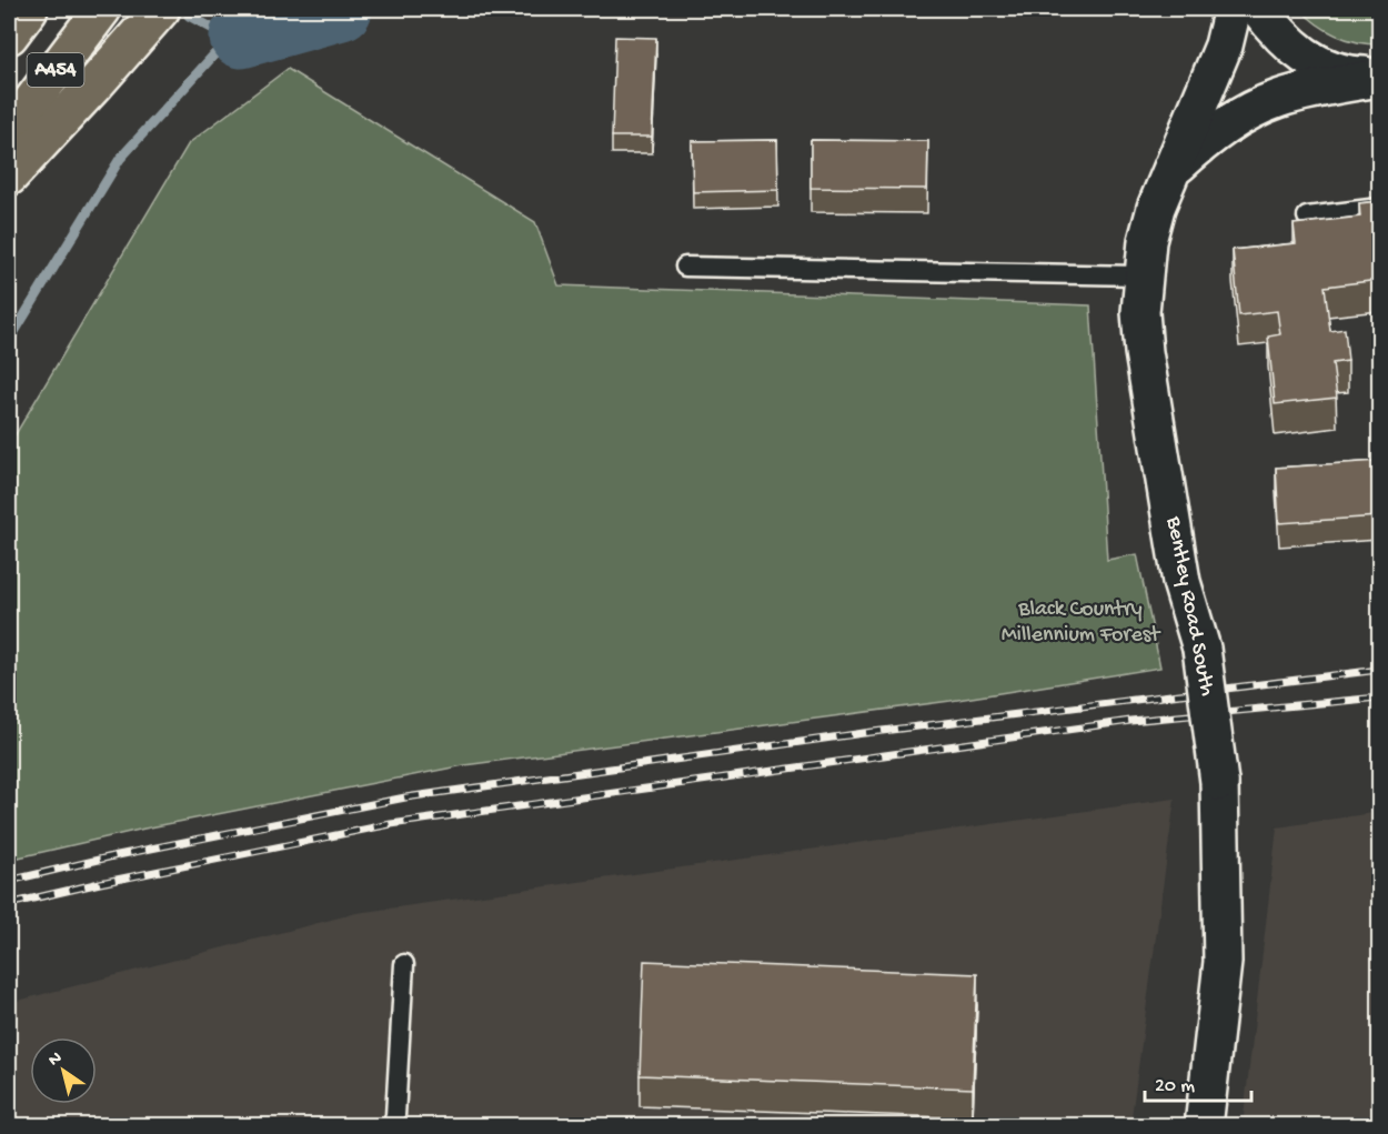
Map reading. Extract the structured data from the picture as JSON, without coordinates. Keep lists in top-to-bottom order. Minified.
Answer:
{"streets":{"highway":["A454"],"street":["Bentley Road South"]},"parks":["Black Country Millennium Forest"],"scale_bar":"20 m","north":"top left"}
